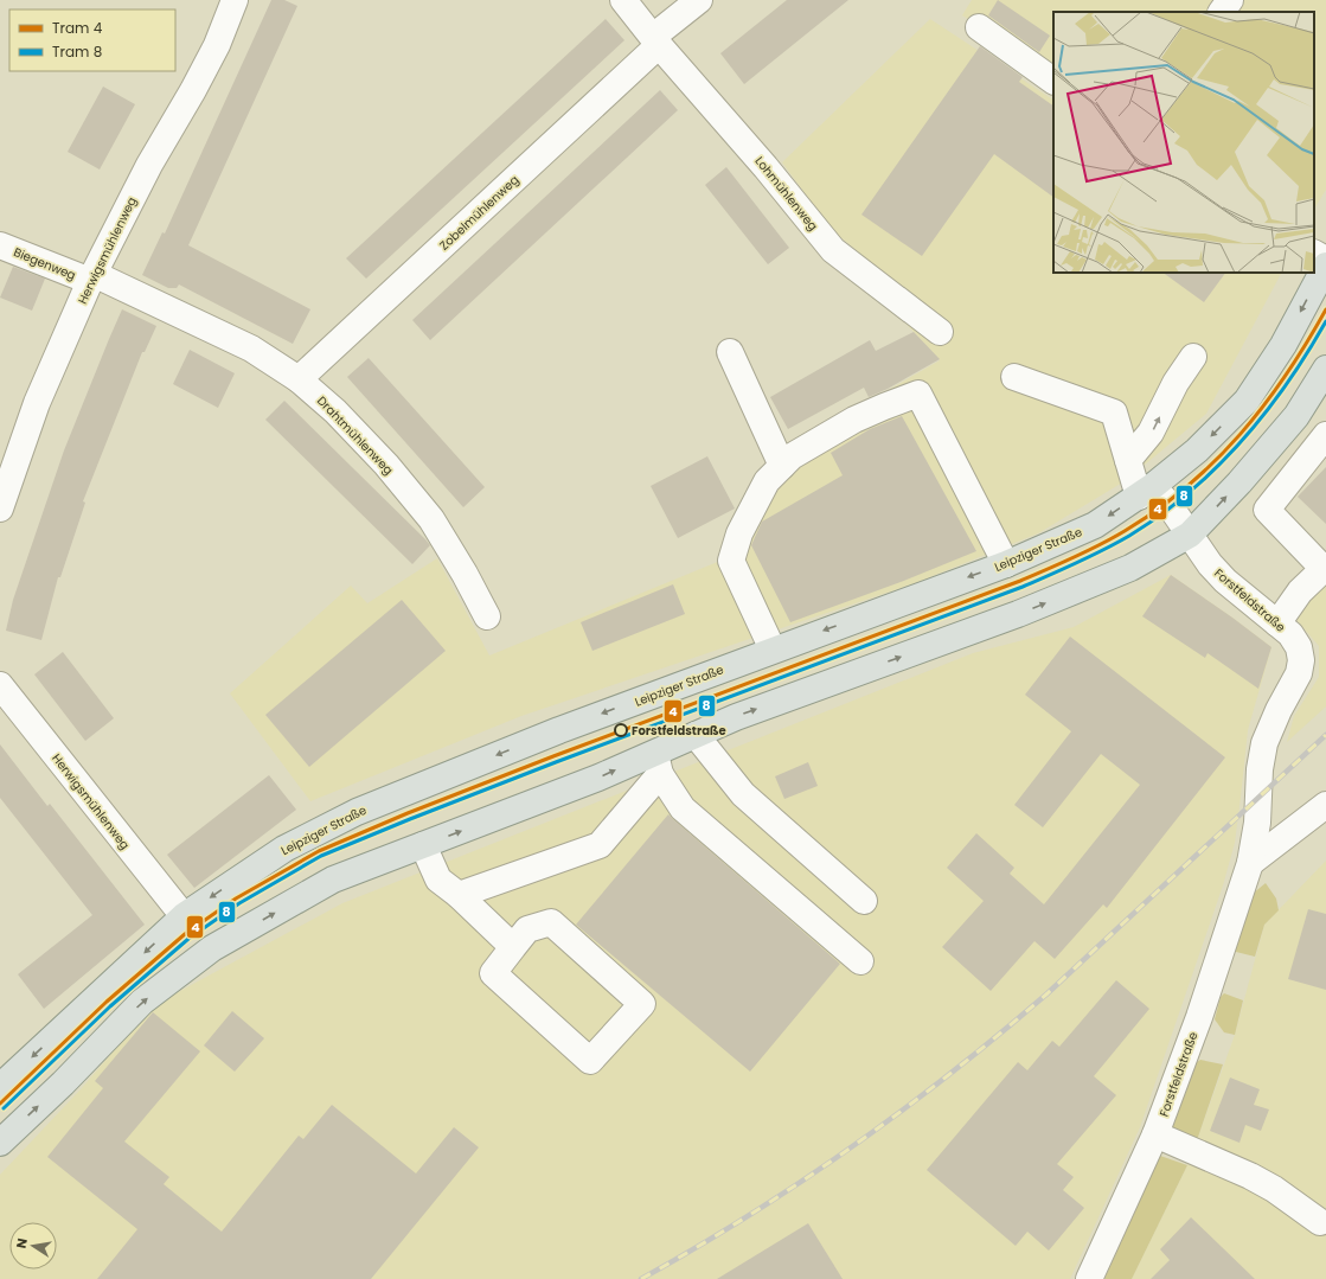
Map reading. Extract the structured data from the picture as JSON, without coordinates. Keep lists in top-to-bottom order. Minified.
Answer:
{"streets":{"main road":["Leipziger Straße"],"street":["Lohmühlenweg","Zobelmühlenweg","Herwigsmühlenweg","Biegenweg","Drahtmühlenweg","Forstfeldstraße"]},"crossings":[["Lohmühlenweg","Zobelmühlenweg"],["Zobelmühlenweg","Drahtmühlenweg"],["Herwigsmühlenweg","Biegenweg"],["Herwigsmühlenweg","Drahtmühlenweg"],["Herwigsmühlenweg","Leipziger Straße"],["Biegenweg","Drahtmühlenweg"],["Leipziger Straße","Forstfeldstraße"]],"places":["Forstfeldstraße"],"lines":["tram line 4","tram line 8"],"legend":["Tram 4","Tram 8"],"north":"left"}
